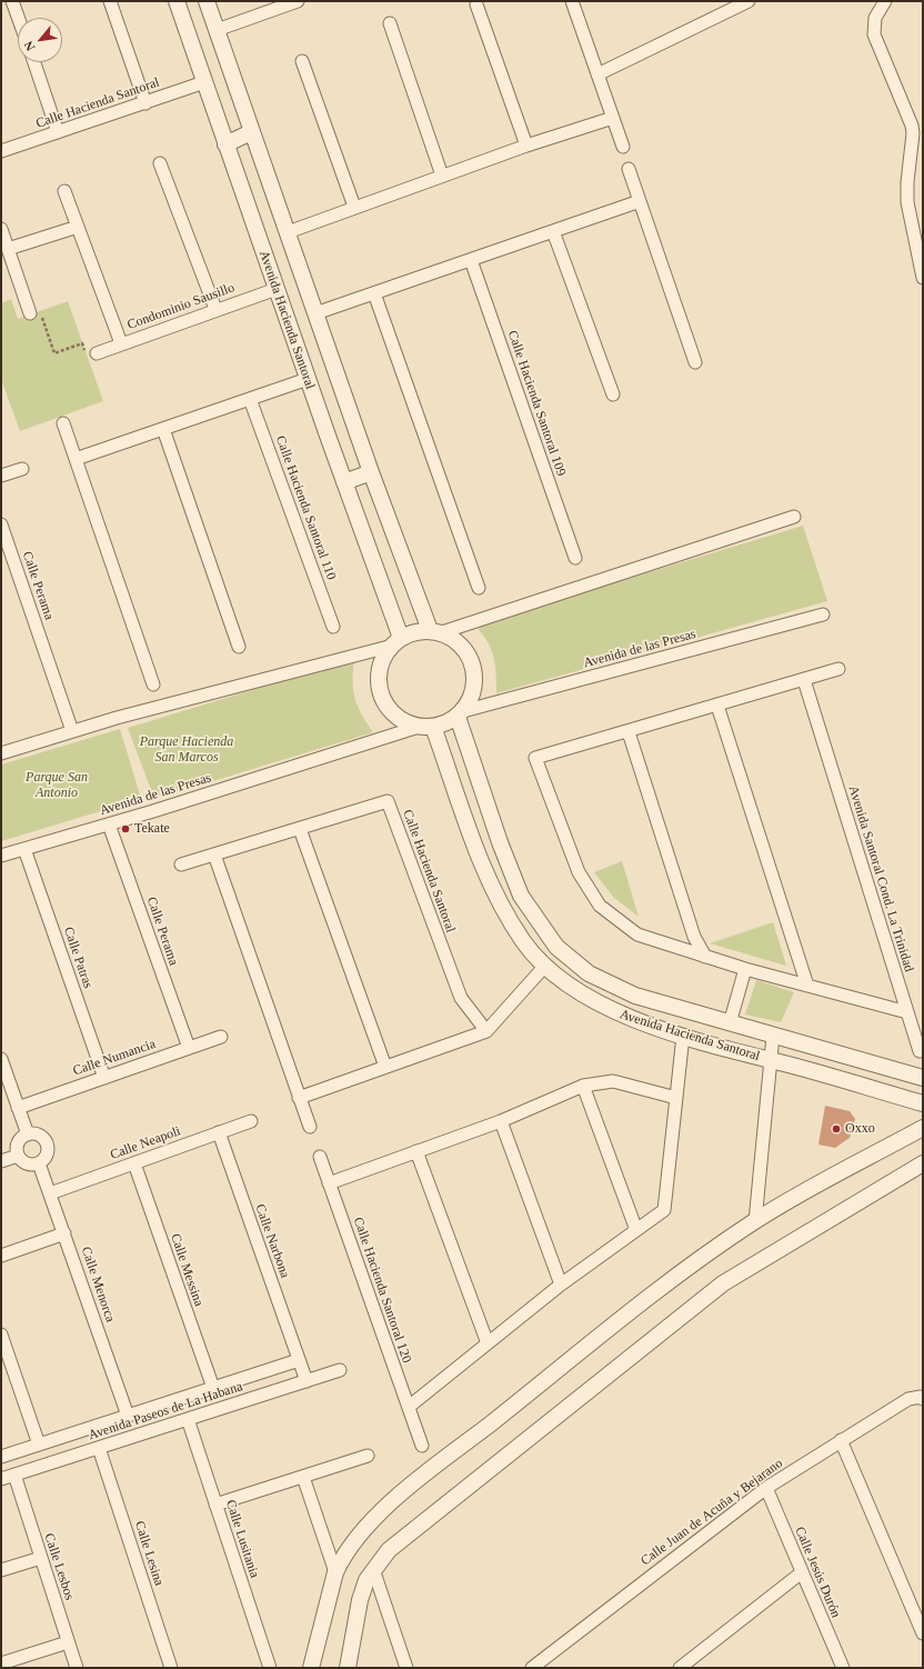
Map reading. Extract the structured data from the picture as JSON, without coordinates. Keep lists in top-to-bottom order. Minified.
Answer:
{"streets":{"street":["Calle Hacienda Santoral","Condominio Sausillo","Avenida Hacienda Santoral","Calle Hacienda Santoral 109","Calle Hacienda Santoral 110","Calle Perama","Avenida de las Presas","Avenida Santoral Cond. La Trinidad","Calle Patras","Calle Numancia","Calle Neapoli","Calle Narbona","Calle Messina","Calle Menorca","Calle Hacienda Santoral 120","Avenida Paseos de La Habana","Calle Juan de Acuña y Bejarano","Calle Lusitania","Calle Lesina","Calle Lesbos","Calle Jesús Durón"]},"crossings":[["Calle Hacienda Santoral","Avenida Hacienda Santoral"],["Condominio Sausillo","Avenida Hacienda Santoral"],["Avenida Hacienda Santoral","Avenida de las Presas"],["Calle Perama","Avenida de las Presas"],["Calle Perama","Calle Numancia"],["Avenida de las Presas","Calle Patras"],["Calle Patras","Calle Numancia"],["Calle Neapoli","Calle Narbona"],["Calle Neapoli","Calle Messina"],["Calle Neapoli","Calle Menorca"],["Calle Narbona","Avenida Paseos de La Habana"],["Calle Messina","Avenida Paseos de La Habana"],["Calle Menorca","Avenida Paseos de La Habana"],["Avenida Paseos de La Habana","Calle Lusitania"],["Avenida Paseos de La Habana","Calle Lesina"],["Avenida Paseos de La Habana","Calle Lesbos"],["Calle Juan de Acuña y Bejarano","Calle Jesús Durón"]],"parks":["Parque Hacienda San Marcos","Parque San Antonio"],"places":["Tekate","Oxxo"],"north":"bottom left"}
